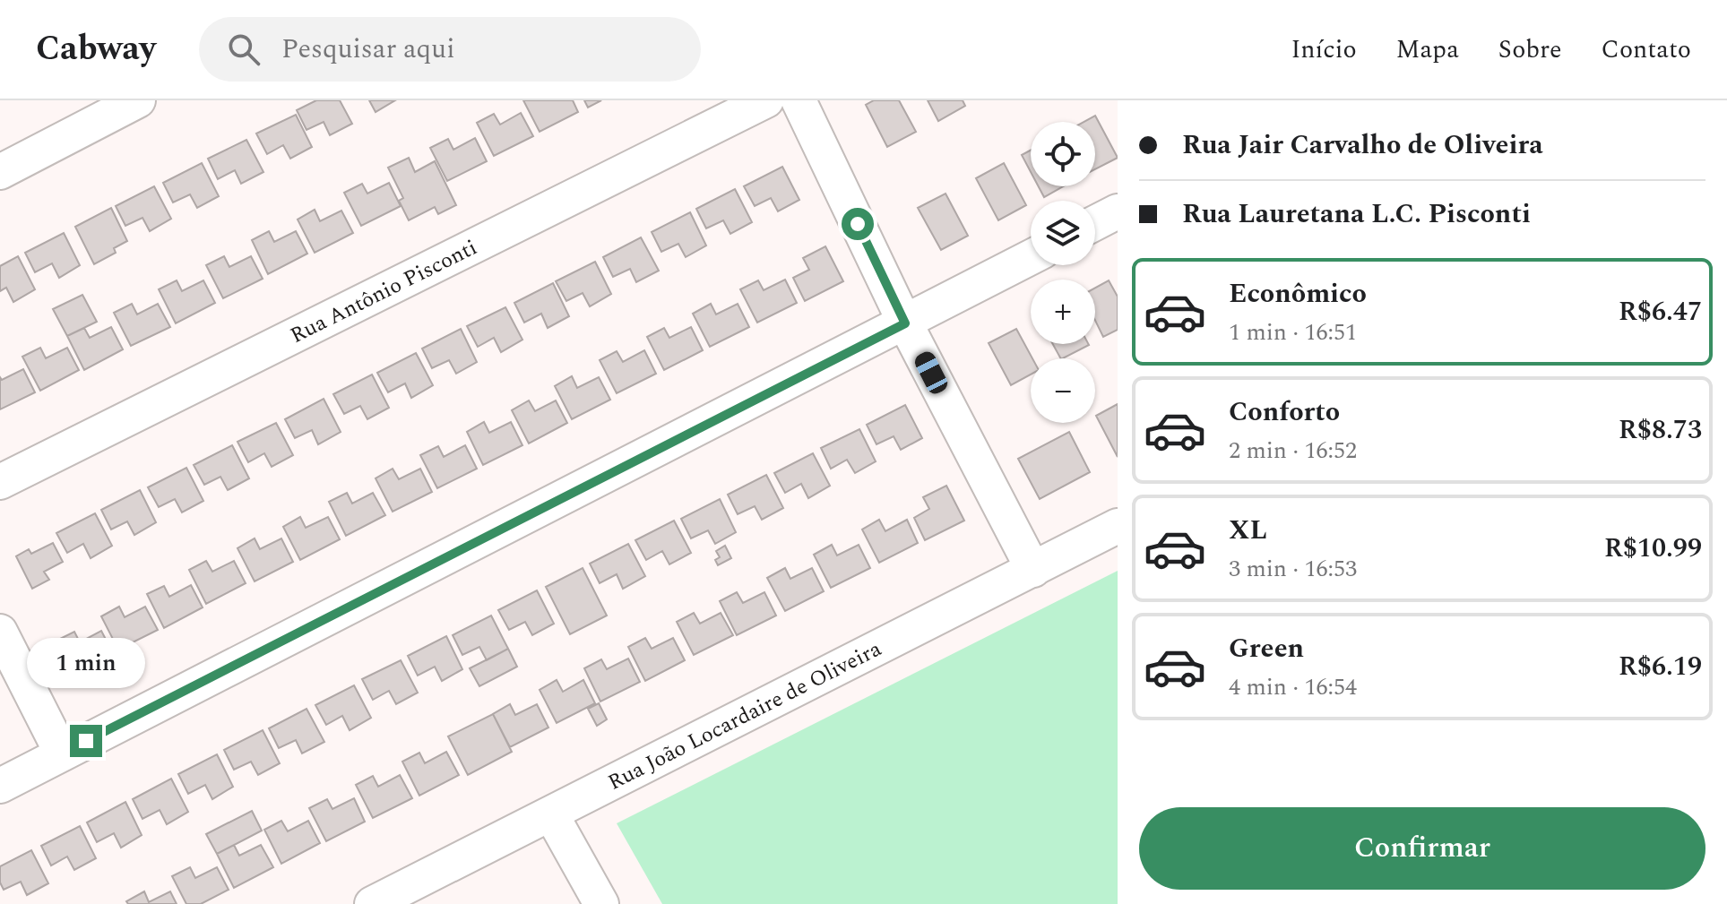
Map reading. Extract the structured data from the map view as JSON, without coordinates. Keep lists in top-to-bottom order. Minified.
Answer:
{"streets":{"street":["Rua Antônio Pisconti","Rua João Locardaire de Oliveira"]},"page":{"header":"Cabway","search":"Pesquisar aqui","nav":["Início","Mapa","Sobre","Contato"],"banner":["Rua Jair Carvalho de Oliveira","Rua Lauretana L.C. Pisconti"],"map_buttons":["+","−"],"list":[{"name":"Econômico","note":"1 min · 16:51","value":"R$6.47"},{"name":"Conforto","note":"2 min · 16:52","value":"R$8.73"},{"name":"XL","note":"3 min · 16:53","value":"R$10.99"},{"name":"Green","note":"4 min · 16:54","value":"R$6.19"}],"bubble":"1 min","buttons":"Confirmar"}}
